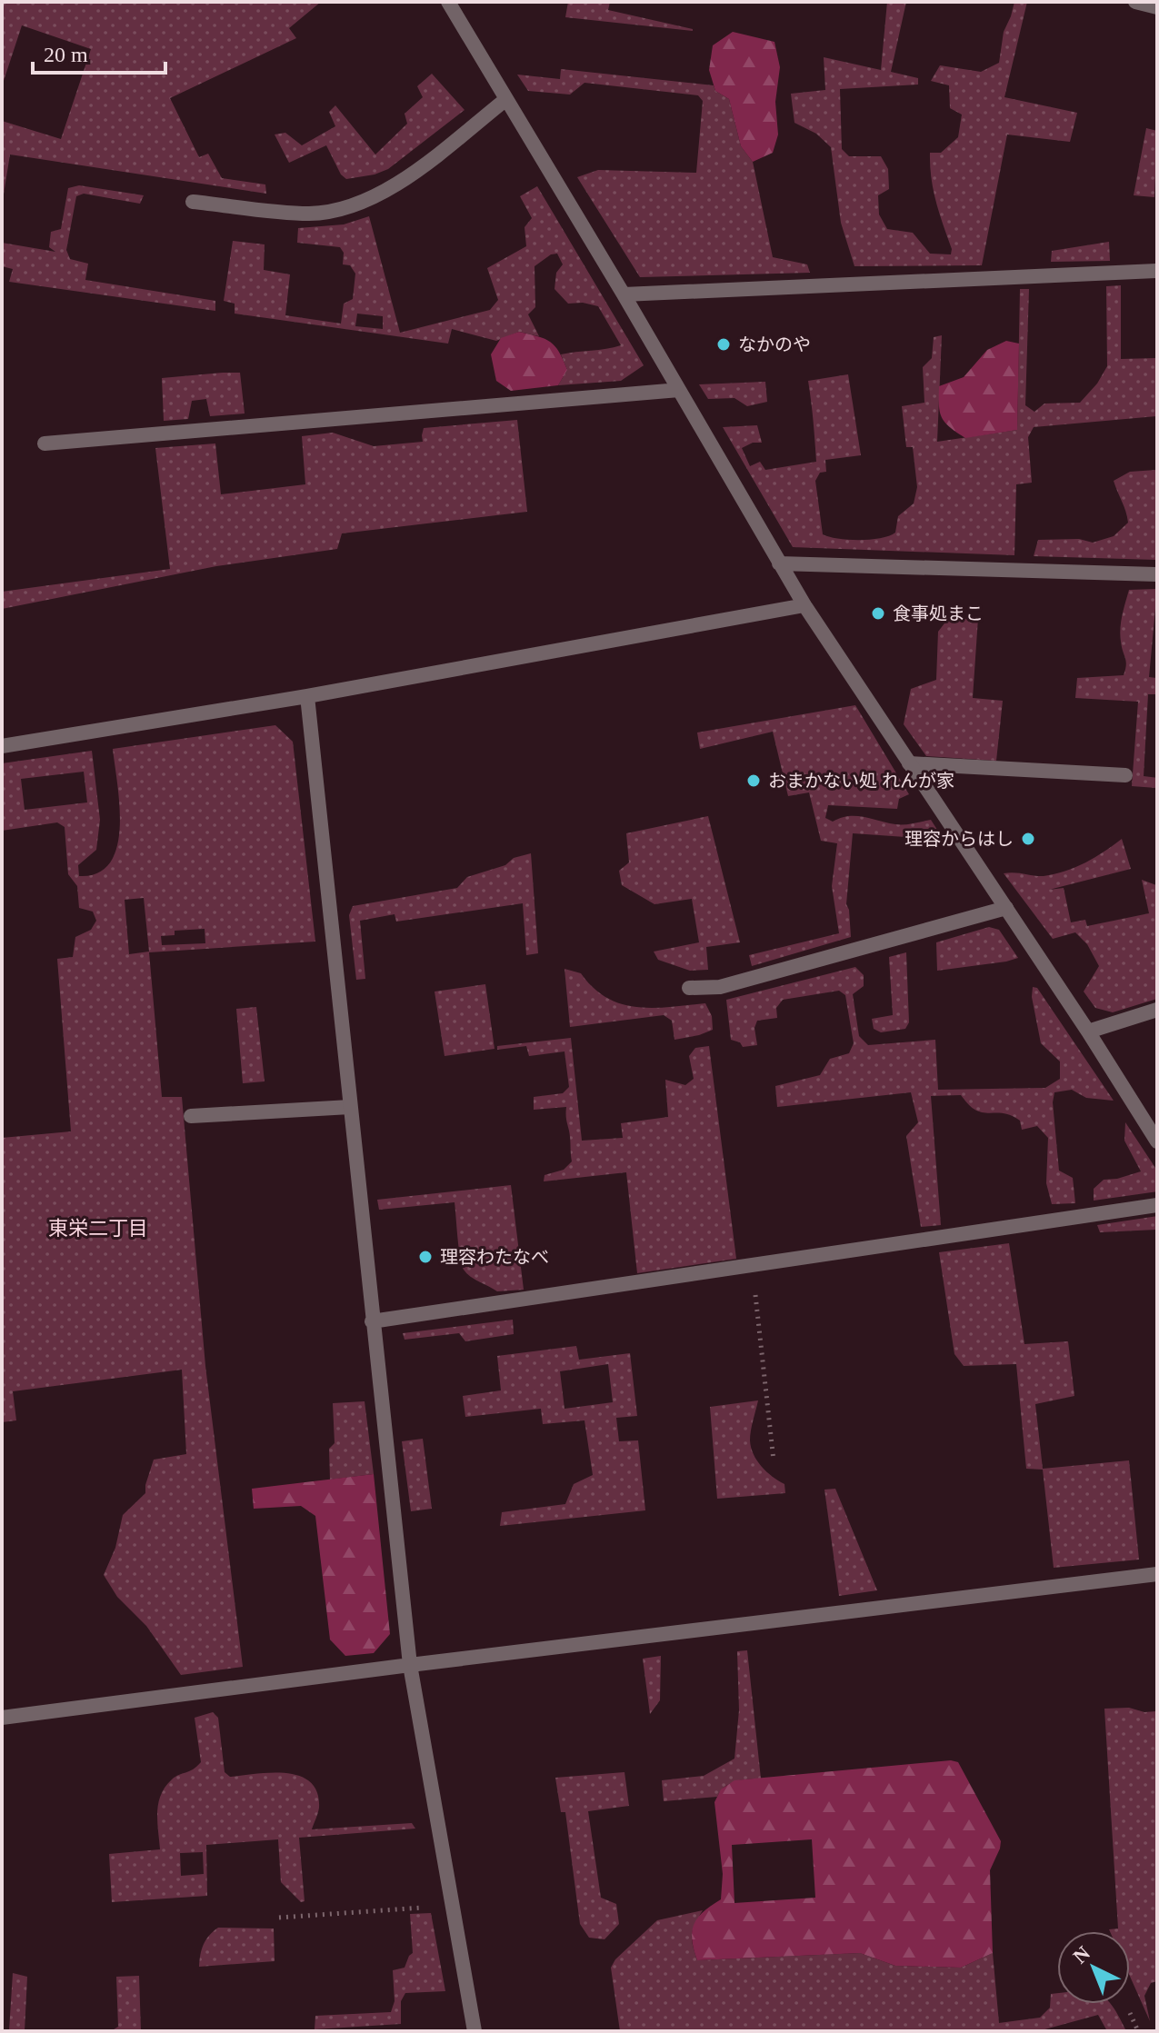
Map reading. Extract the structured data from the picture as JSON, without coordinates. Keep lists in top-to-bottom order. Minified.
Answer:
{"districts":["東栄二丁目"],"places":["なかのや","食事処まこ","おまかない処 れんが家","理容からはし","理容わたなべ"],"scale_bar":"20 m","north":"top left"}
